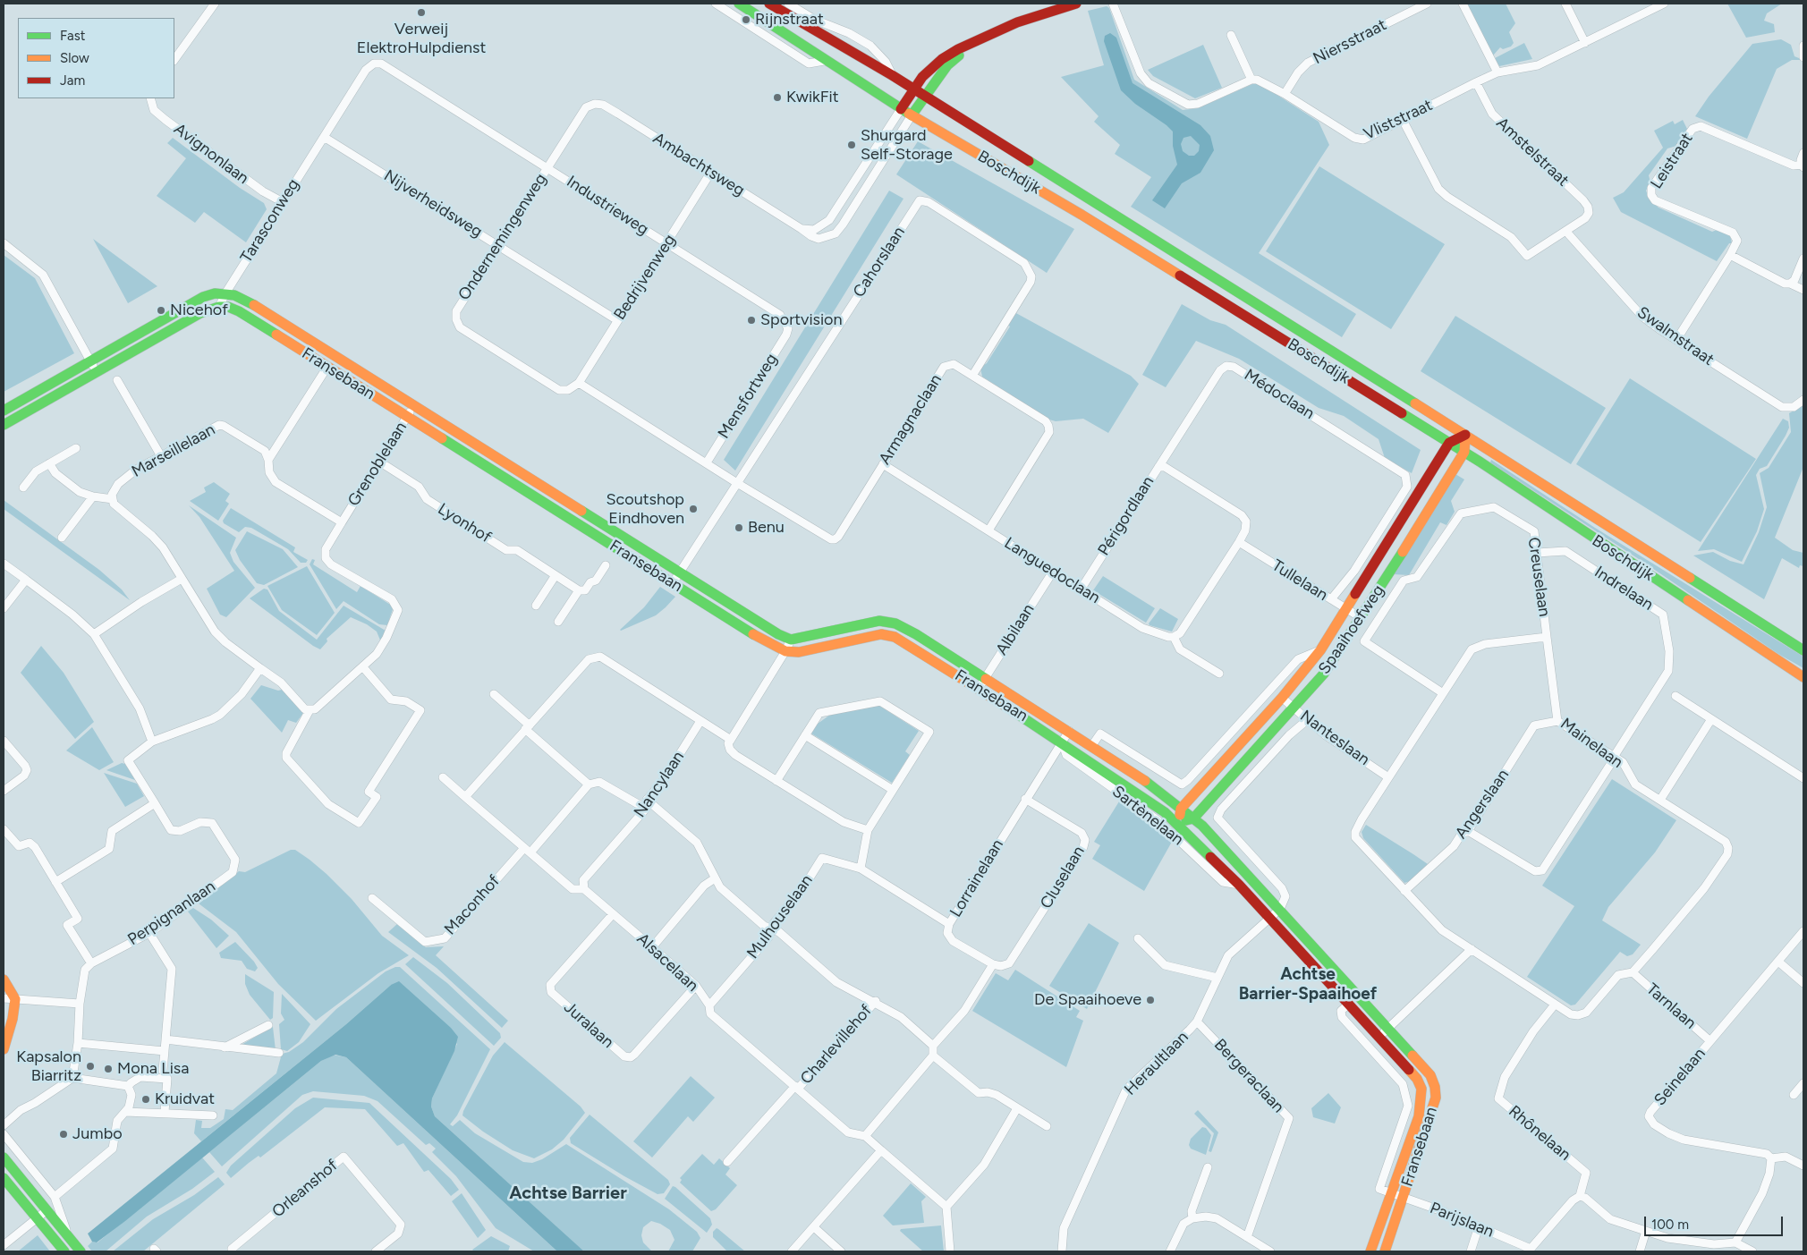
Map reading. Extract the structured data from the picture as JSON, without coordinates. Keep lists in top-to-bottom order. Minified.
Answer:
{"streets":{"street":["Niersstraat","Vliststraat","Amstelstraat","Avignonlaan","Leistraat","Ambachtsweg","Boschdijk","Nijverheidsweg","Industrieweg","Tarasconweg","Ondernemingenweg","Cahorslaan","Bedrijvenweg","Swalmstraat","Fransebaan","Médoclaan","Mensfortweg","Armagnaclaan","Marseillelaan","Grenoblelaan","Périgordlaan","Lyonhof","Languedoclaan","Creuselaan","Tullelaan","Indrelaan","Albilaan","Spaaihoefweg","Nanteslaan","Mainelaan","Nancylaan","Angerslaan","Sartènelaan","Cluselaan","Lorrainelaan","Maconhof","Perpignanlaan","Mulhouselaan","Alsacelaan","Tarnlaan","Juralaan","Charlevillehof","Heraultlaan","Bergeraclaan","Seinelaan","Rhônelaan","Orleanshof","Parijslaan"]},"crossings":[["Niersstraat","Vliststraat"],["Vliststraat","Amstelstraat"],["Amstelstraat","Swalmstraat"],["Avignonlaan","Tarasconweg"],["Ambachtsweg","Boschdijk"],["Ambachtsweg","Ondernemingenweg"],["Ambachtsweg","Bedrijvenweg"],["Boschdijk","Spaaihoefweg"],["Nijverheidsweg","Industrieweg"],["Nijverheidsweg","Tarasconweg"],["Nijverheidsweg","Ondernemingenweg"],["Nijverheidsweg","Bedrijvenweg"],["Industrieweg","Tarasconweg"],["Industrieweg","Ondernemingenweg"],["Industrieweg","Bedrijvenweg"],["Industrieweg","Mensfortweg"],["Tarasconweg","Fransebaan"],["Ondernemingenweg","Bedrijvenweg"],["Cahorslaan","Fransebaan"],["Cahorslaan","Armagnaclaan"],["Fransebaan","Grenoblelaan"],["Fransebaan","Albilaan"],["Fransebaan","Spaaihoefweg"],["Fransebaan","Sartènelaan"],["Fransebaan","Lorrainelaan"],["Fransebaan","Heraultlaan"],["Fransebaan","Parijslaan"],["Médoclaan","Périgordlaan"],["Médoclaan","Spaaihoefweg"],["Armagnaclaan","Languedoclaan"],["Marseillelaan","Grenoblelaan"],["Grenoblelaan","Lyonhof"],["Périgordlaan","Languedoclaan"],["Périgordlaan","Tullelaan"],["Languedoclaan","Albilaan"],["Creuselaan","Indrelaan"],["Creuselaan","Mainelaan"],["Tullelaan","Spaaihoefweg"],["Indrelaan","Mainelaan"],["Indrelaan","Angerslaan"],["Spaaihoefweg","Nanteslaan"],["Nanteslaan","Mainelaan"],["Mainelaan","Angerslaan"],["Mainelaan","Tarnlaan"],["Mainelaan","Rhônelaan"],["Nancylaan","Alsacelaan"],["Nancylaan","Charlevillehof"],["Sartènelaan","Lorrainelaan"],["Cluselaan","Lorrainelaan"],["Maconhof","Alsacelaan"],["Mulhouselaan","Alsacelaan"],["Mulhouselaan","Charlevillehof"],["Alsacelaan","Juralaan"],["Alsacelaan","Charlevillehof"],["Tarnlaan","Seinelaan"],["Heraultlaan","Bergeraclaan"],["Rhônelaan","Parijslaan"]],"districts":["Achtse Barrier-Spaaihoef","Achtse Barrier"],"places":["Verweij ElektroHulpdienst","Rijnstraat","KwikFit","Shurgard Self-Storage","Nicehof","Sportvision","Scoutshop Eindhoven","Benu","De Spaaihoeve","Kapsalon Biarritz","Mona Lisa","Kruidvat","Jumbo"],"legend":["Fast","Slow","Jam"],"scale_bar":"100 m"}
